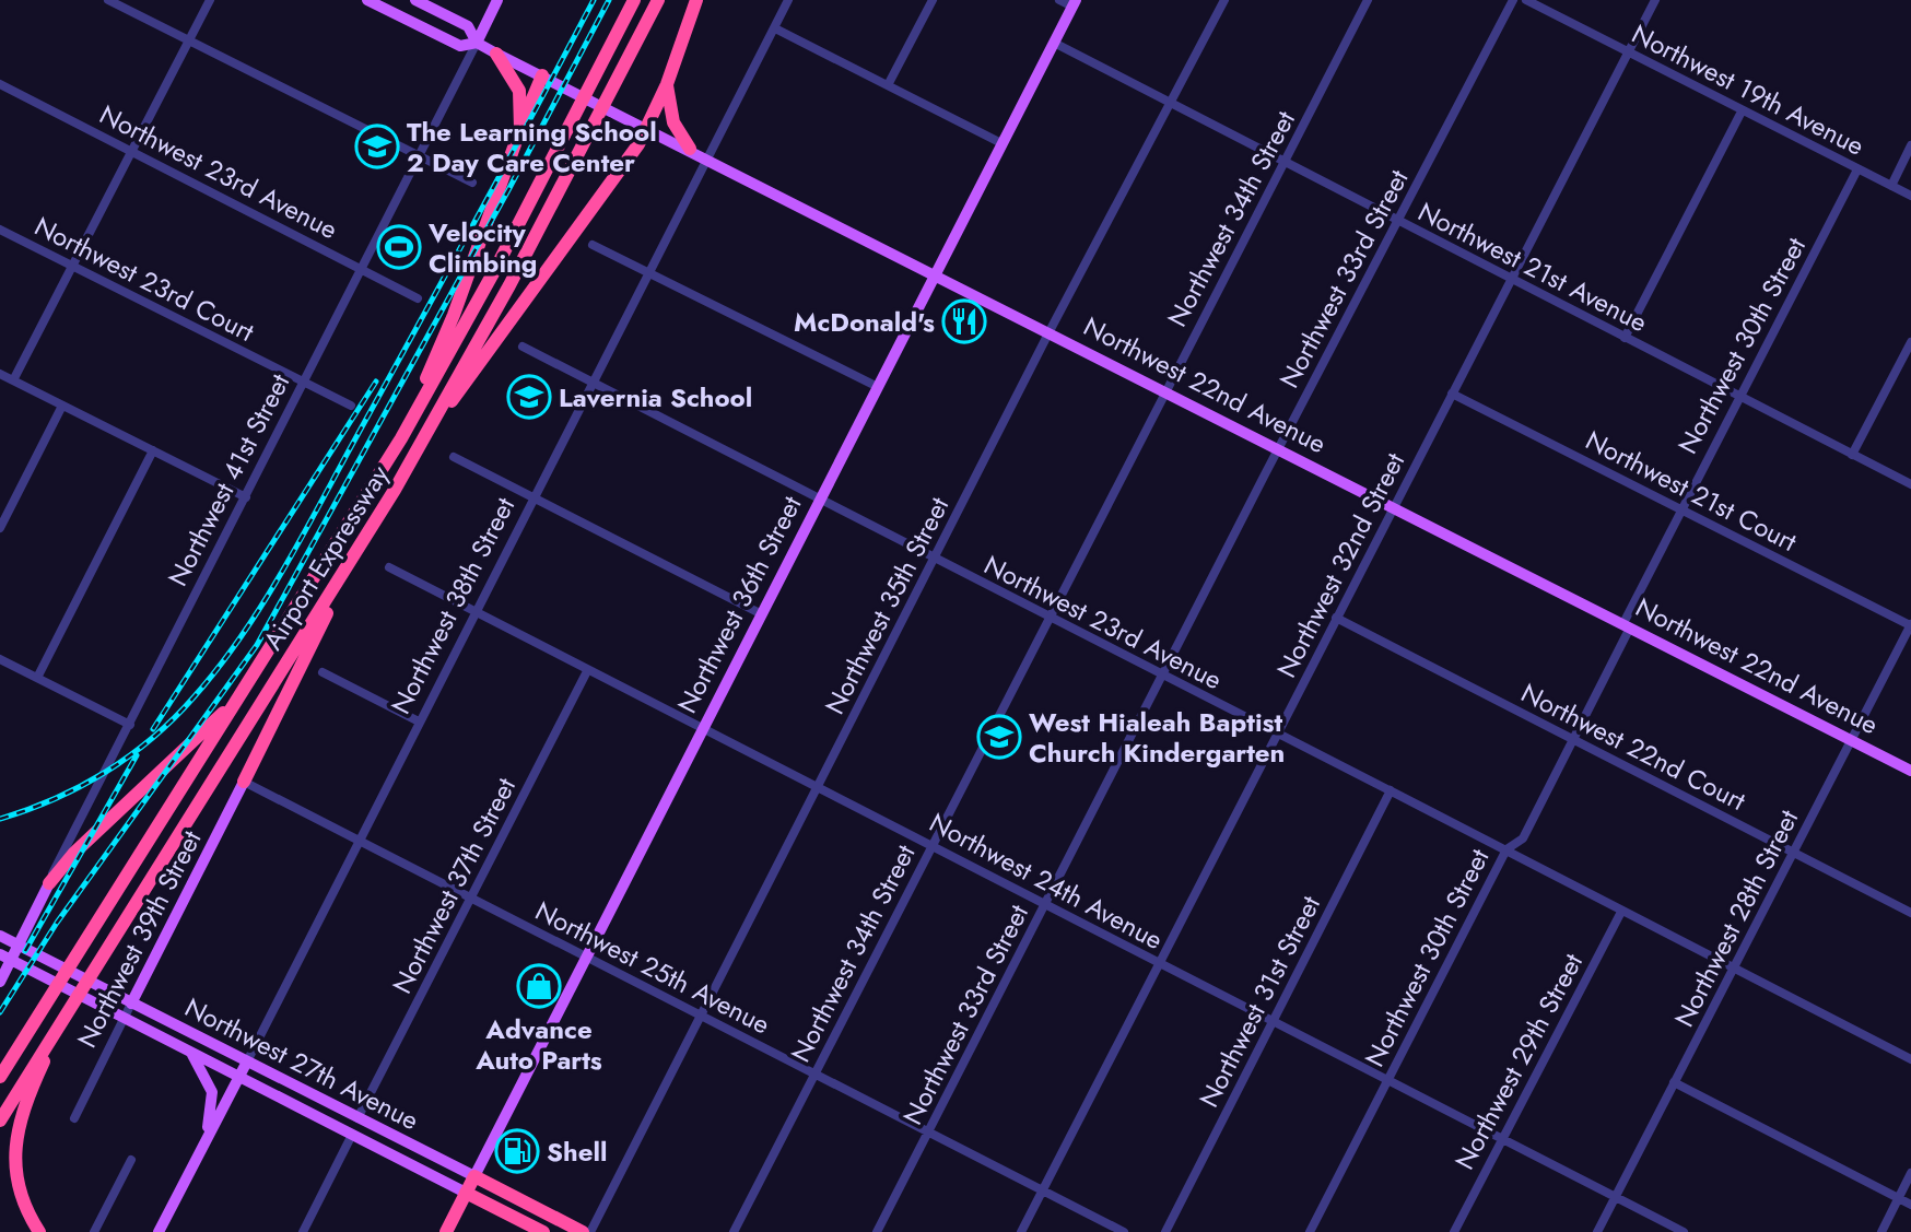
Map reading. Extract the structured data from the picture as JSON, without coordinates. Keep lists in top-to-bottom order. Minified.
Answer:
{"streets":{"highway":["Airport Expressway","Northwest 36th Street","Northwest 27th Avenue"],"main road":["Northwest 22nd Avenue","Northwest 41st Street","Northwest 38th Street","Northwest 39th Street"],"street":["Northwest 19th Avenue","Northwest 23rd Avenue","Northwest 34th Street","Northwest 21st Avenue","Northwest 23rd Court","Northwest 33rd Street","Northwest 30th Street","Northwest 21st Court","Northwest 32nd Street","Northwest 35th Street","Northwest 22nd Court","Northwest 24th Avenue","Northwest 37th Street","Northwest 28th Street","Northwest 25th Avenue","Northwest 31st Street","Northwest 29th Street"]},"crossings":[["Northwest 19th Avenue","Northwest 30th Street"],["Northwest 19th Avenue","Northwest 32nd Street"],["Northwest 23rd Avenue","Northwest 34th Street"],["Northwest 23rd Avenue","Northwest 33rd Street"],["Northwest 23rd Avenue","Northwest 30th Street"],["Northwest 23rd Avenue","Northwest 41st Street"],["Northwest 23rd Avenue","Northwest 32nd Street"],["Northwest 23rd Avenue","Northwest 36th Street"],["Northwest 23rd Avenue","Northwest 38th Street"],["Northwest 23rd Avenue","Northwest 35th Street"],["Northwest 23rd Avenue","Northwest 28th Street"],["Northwest 23rd Avenue","Northwest 31st Street"],["Northwest 23rd Avenue","Northwest 29th Street"],["Northwest 34th Street","Northwest 21st Avenue"],["Northwest 34th Street","Northwest 22nd Avenue"],["Northwest 34th Street","Northwest 24th Avenue"],["Northwest 34th Street","Northwest 25th Avenue"],["Northwest 21st Avenue","Northwest 33rd Street"],["Northwest 21st Avenue","Northwest 30th Street"],["Northwest 21st Avenue","Northwest 32nd Street"],["Northwest 21st Avenue","Northwest 36th Street"],["Northwest 21st Avenue","Northwest 35th Street"],["Northwest 23rd Court","Northwest 41st Street"],["Northwest 33rd Street","Northwest 22nd Avenue"],["Northwest 33rd Street","Northwest 24th Avenue"],["Northwest 33rd Street","Northwest 25th Avenue"],["Northwest 30th Street","Northwest 22nd Avenue"],["Northwest 30th Street","Northwest 21st Court"],["Northwest 30th Street","Northwest 22nd Court"],["Northwest 30th Street","Northwest 24th Avenue"],["Northwest 22nd Avenue","Northwest 41st Street"],["Northwest 22nd Avenue","Northwest 32nd Street"],["Northwest 22nd Avenue","Northwest 36th Street"],["Northwest 22nd Avenue","Northwest 38th Street"],["Northwest 22nd Avenue","Northwest 35th Street"],["Northwest 22nd Avenue","Northwest 28th Street"],["Northwest 41st Street","Northwest 27th Avenue"],["Northwest 21st Court","Northwest 32nd Street"],["Northwest 21st Court","Northwest 28th Street"],["Northwest 32nd Street","Northwest 22nd Court"],["Northwest 32nd Street","Northwest 24th Avenue"],["Northwest 32nd Street","Northwest 25th Avenue"],["Northwest 36th Street","Northwest 24th Avenue"],["Northwest 36th Street","Northwest 25th Avenue"],["Northwest 36th Street","Northwest 27th Avenue"],["Northwest 38th Street","Northwest 24th Avenue"],["Northwest 38th Street","Northwest 25th Avenue"],["Northwest 38th Street","Northwest 27th Avenue"],["Northwest 35th Street","Northwest 24th Avenue"],["Northwest 35th Street","Northwest 25th Avenue"],["Northwest 22nd Court","Northwest 28th Street"],["Northwest 24th Avenue","Northwest 37th Street"],["Northwest 24th Avenue","Northwest 28th Street"],["Northwest 24th Avenue","Northwest 31st Street"],["Northwest 24th Avenue","Northwest 29th Street"],["Northwest 37th Street","Northwest 25th Avenue"],["Northwest 37th Street","Northwest 27th Avenue"],["Northwest 39th Street","Northwest 25th Avenue"],["Northwest 39th Street","Northwest 27th Avenue"]],"places":{"school or university":["The Learning School 2 Day Care Center","Lavernia School","West Hialeah Baptist Church Kindergarten"],"sports":["Velocity Climbing"],"restaurant":["McDonald's"],"shop":["Advance Auto Parts"],"fuel station":["Shell"]}}
